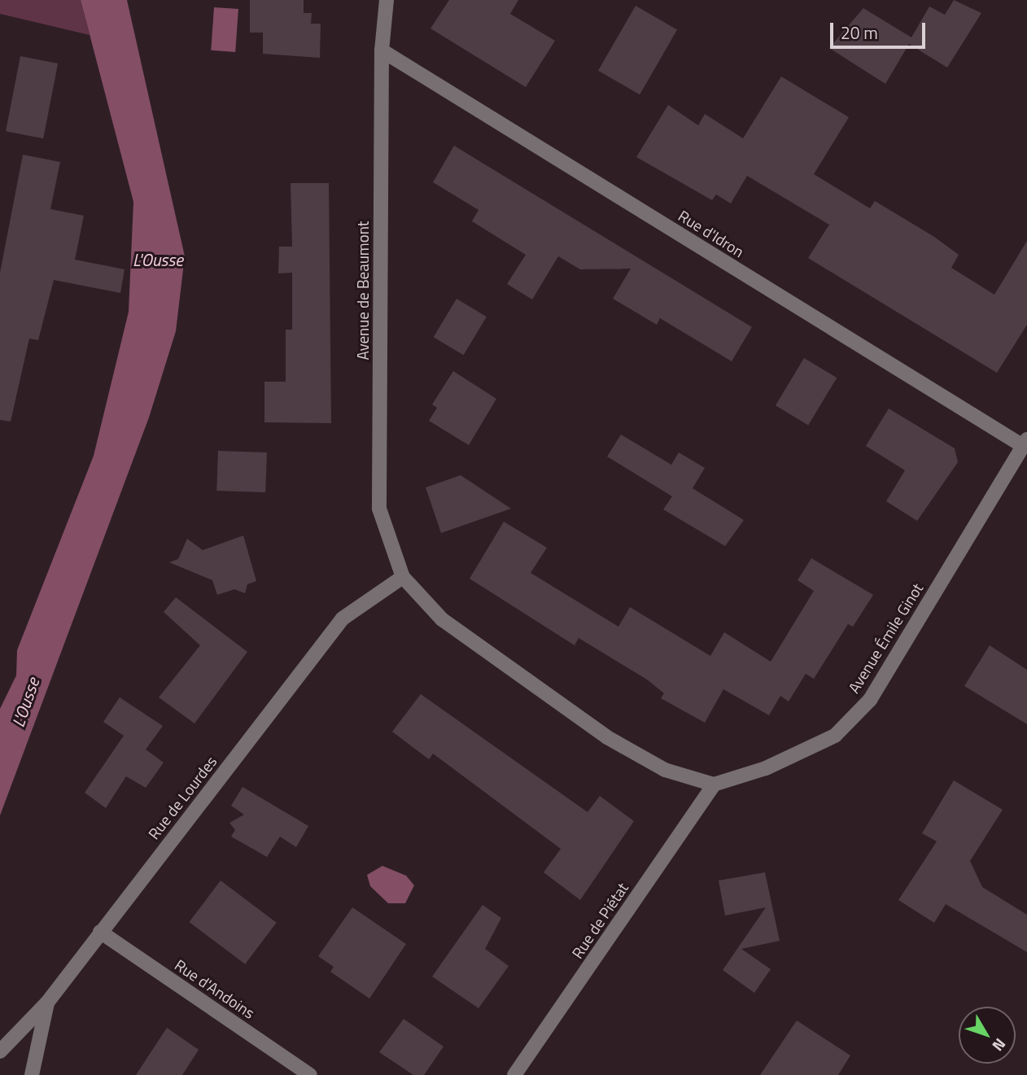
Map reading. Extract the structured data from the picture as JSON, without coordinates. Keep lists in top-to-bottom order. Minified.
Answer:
{"streets":{"street":["Rue d'Idron","Avenue de Beaumont","Avenue Émile Ginot","Rue de Lourdes","Rue de Piétat","Rue d'Andoins"]},"crossings":[["Rue d'Idron","Avenue de Beaumont"],["Rue d'Idron","Avenue Émile Ginot"],["Avenue de Beaumont","Rue de Lourdes"],["Avenue Émile Ginot","Rue de Piétat"],["Rue de Lourdes","Rue d'Andoins"]],"water":["L'Ousse"],"scale_bar":"20 m","north":"bottom right"}
